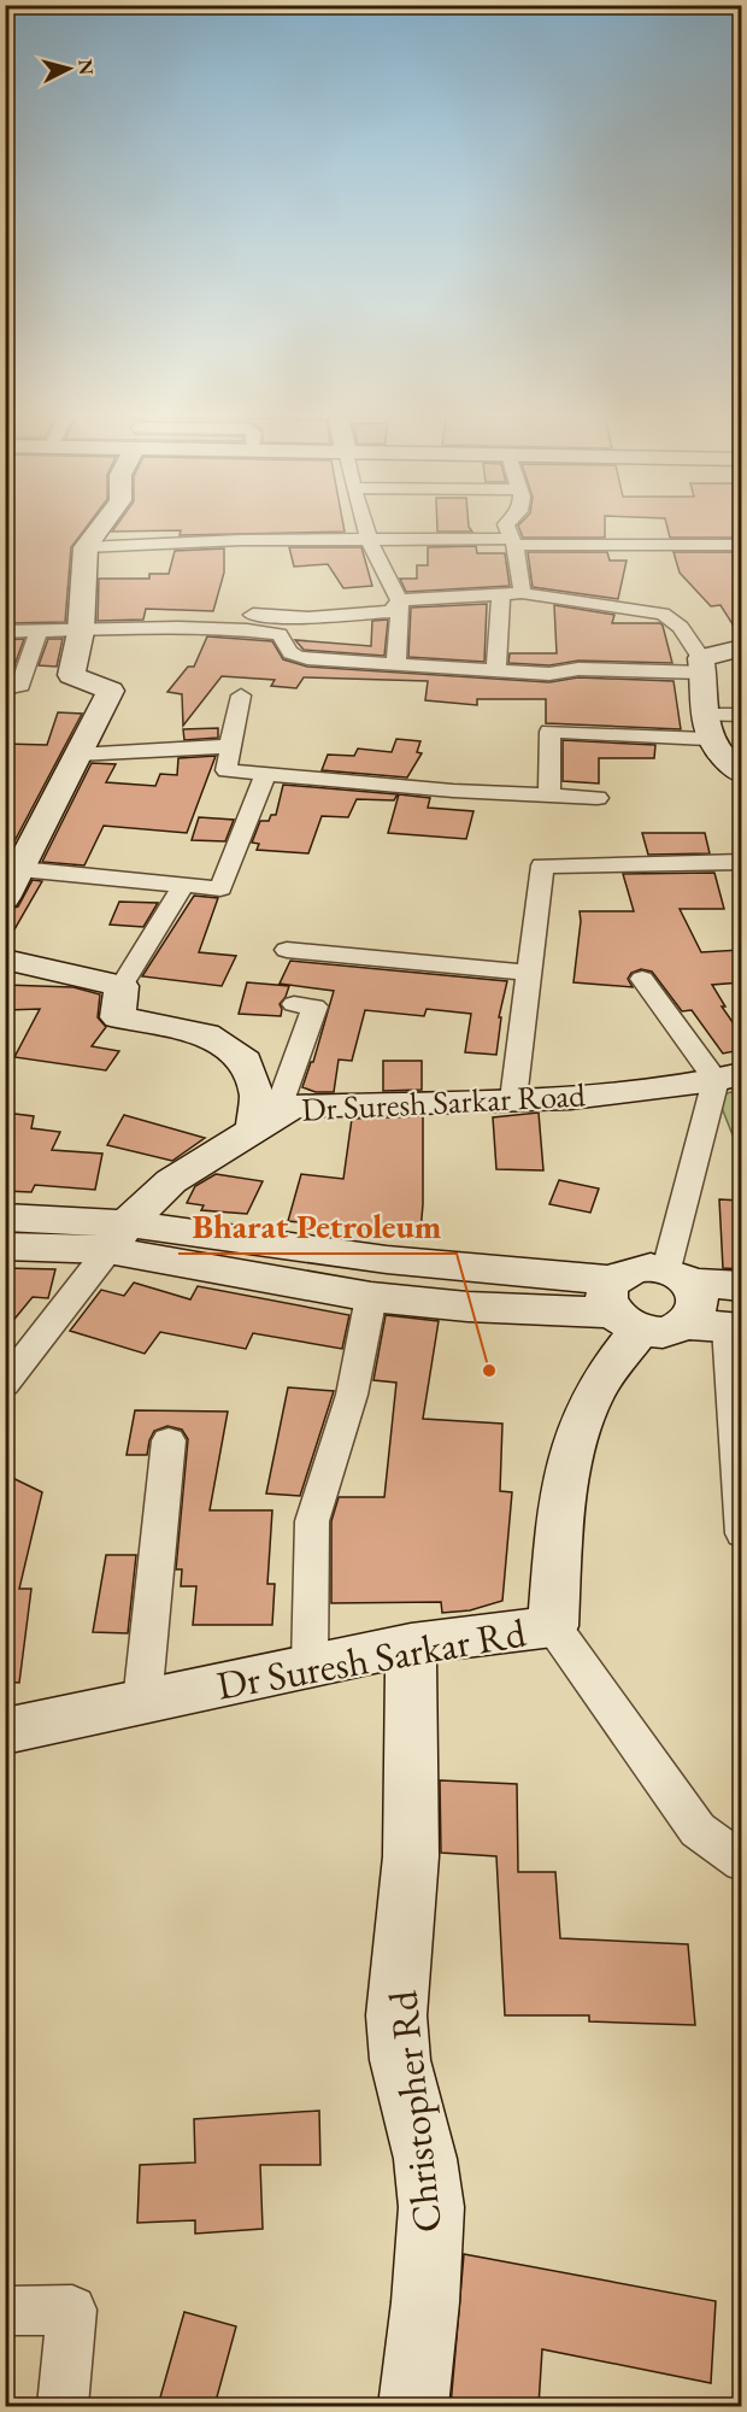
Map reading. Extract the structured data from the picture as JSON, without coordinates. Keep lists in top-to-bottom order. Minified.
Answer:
{"streets":{"street":["Dr Suresh Sarkar Road","Dr Suresh Sarkar Rd","Christopher Rd"]},"crossings":[["Dr Suresh Sarkar Rd","Christopher Rd"]],"places":["Bharat Petroleum"],"north":"right"}
